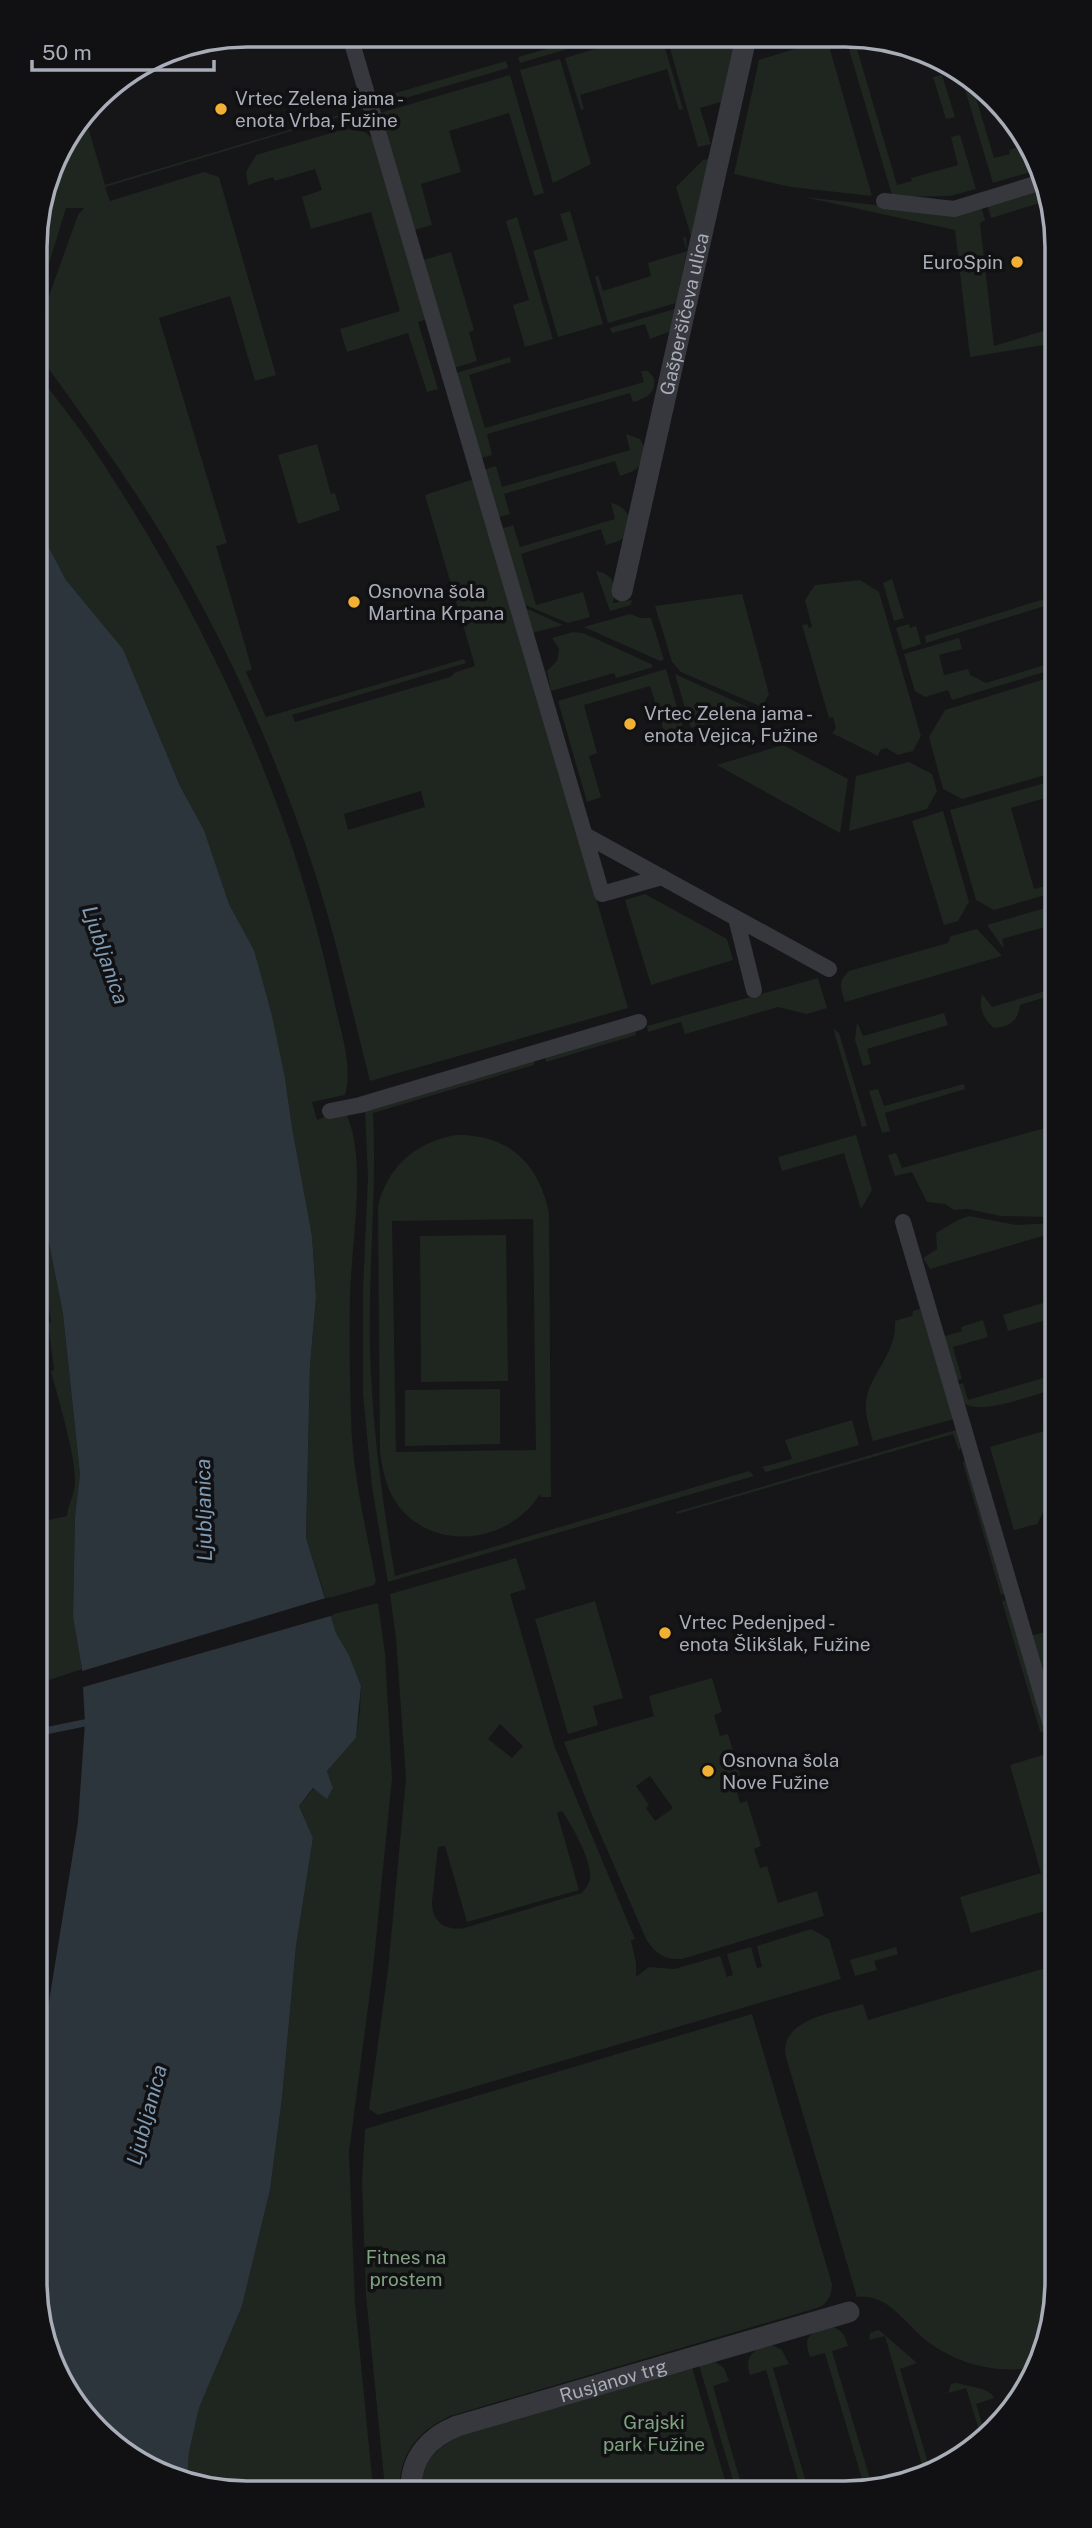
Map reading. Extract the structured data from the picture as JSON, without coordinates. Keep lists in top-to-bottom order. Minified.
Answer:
{"streets":{"street":["Gašperšičeva ulica","Rusjanov trg"]},"water":["Ljubljanica"],"parks":["Fitnes na prostem","Grajski park Fužine"],"places":["Vrtec Zelena jama - enota Vrba, Fužine","EuroSpin","Osnovna šola Martina Krpana","Vrtec Zelena jama - enota Vejica, Fužine","Vrtec Pedenjped - enota Šlikšlak, Fužine","Osnovna šola Nove Fužine"],"scale_bar":"50 m"}
